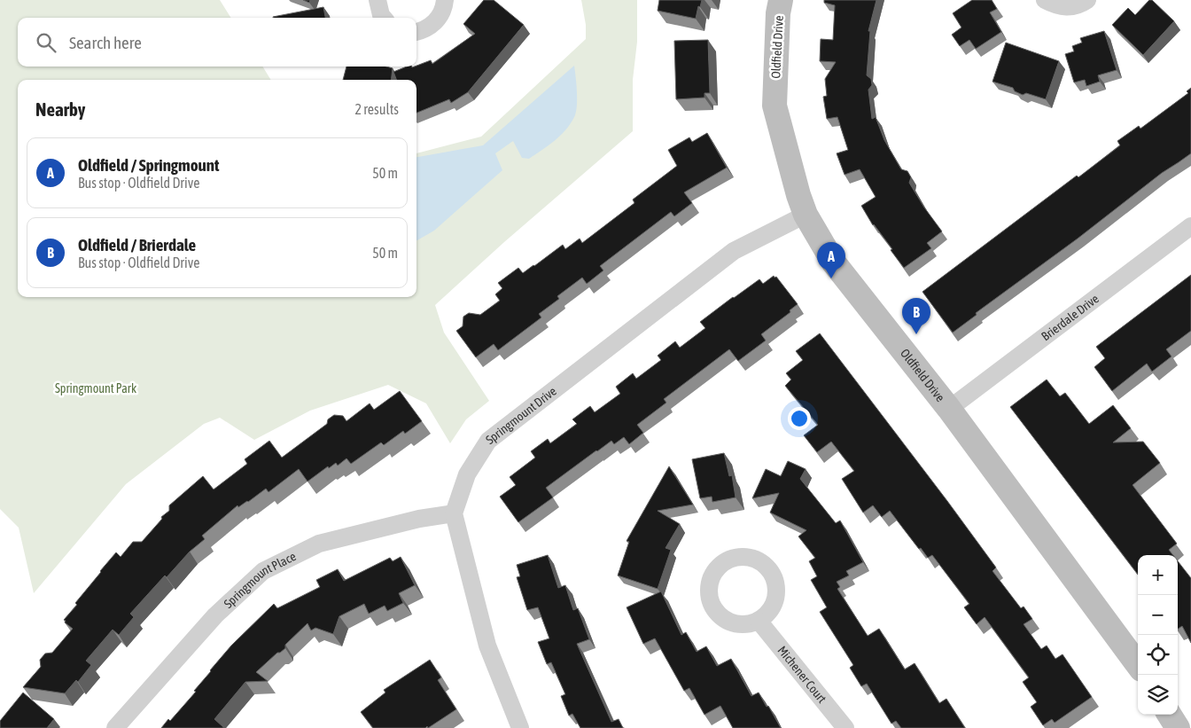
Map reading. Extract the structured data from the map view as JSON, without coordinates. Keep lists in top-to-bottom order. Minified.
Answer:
{"streets":{"street":["Oldfield Drive","Brierdale Drive","Springmount Drive","Springmount Place","Michener Court"]},"crossings":[["Oldfield Drive","Brierdale Drive"],["Oldfield Drive","Springmount Drive"],["Springmount Drive","Springmount Place"]],"parks":["Springmount Park"],"page":{"search":"Search here","heading":["Nearby","2 results"],"list":[{"mark":"A","name":"Oldfield / Springmount","note":"Bus stop · Oldfield Drive","value":"50 m"},{"mark":"B","name":"Oldfield / Brierdale","note":"Bus stop · Oldfield Drive","value":"50 m"}],"pins":["A","B"],"map_buttons":["+","−"]}}
